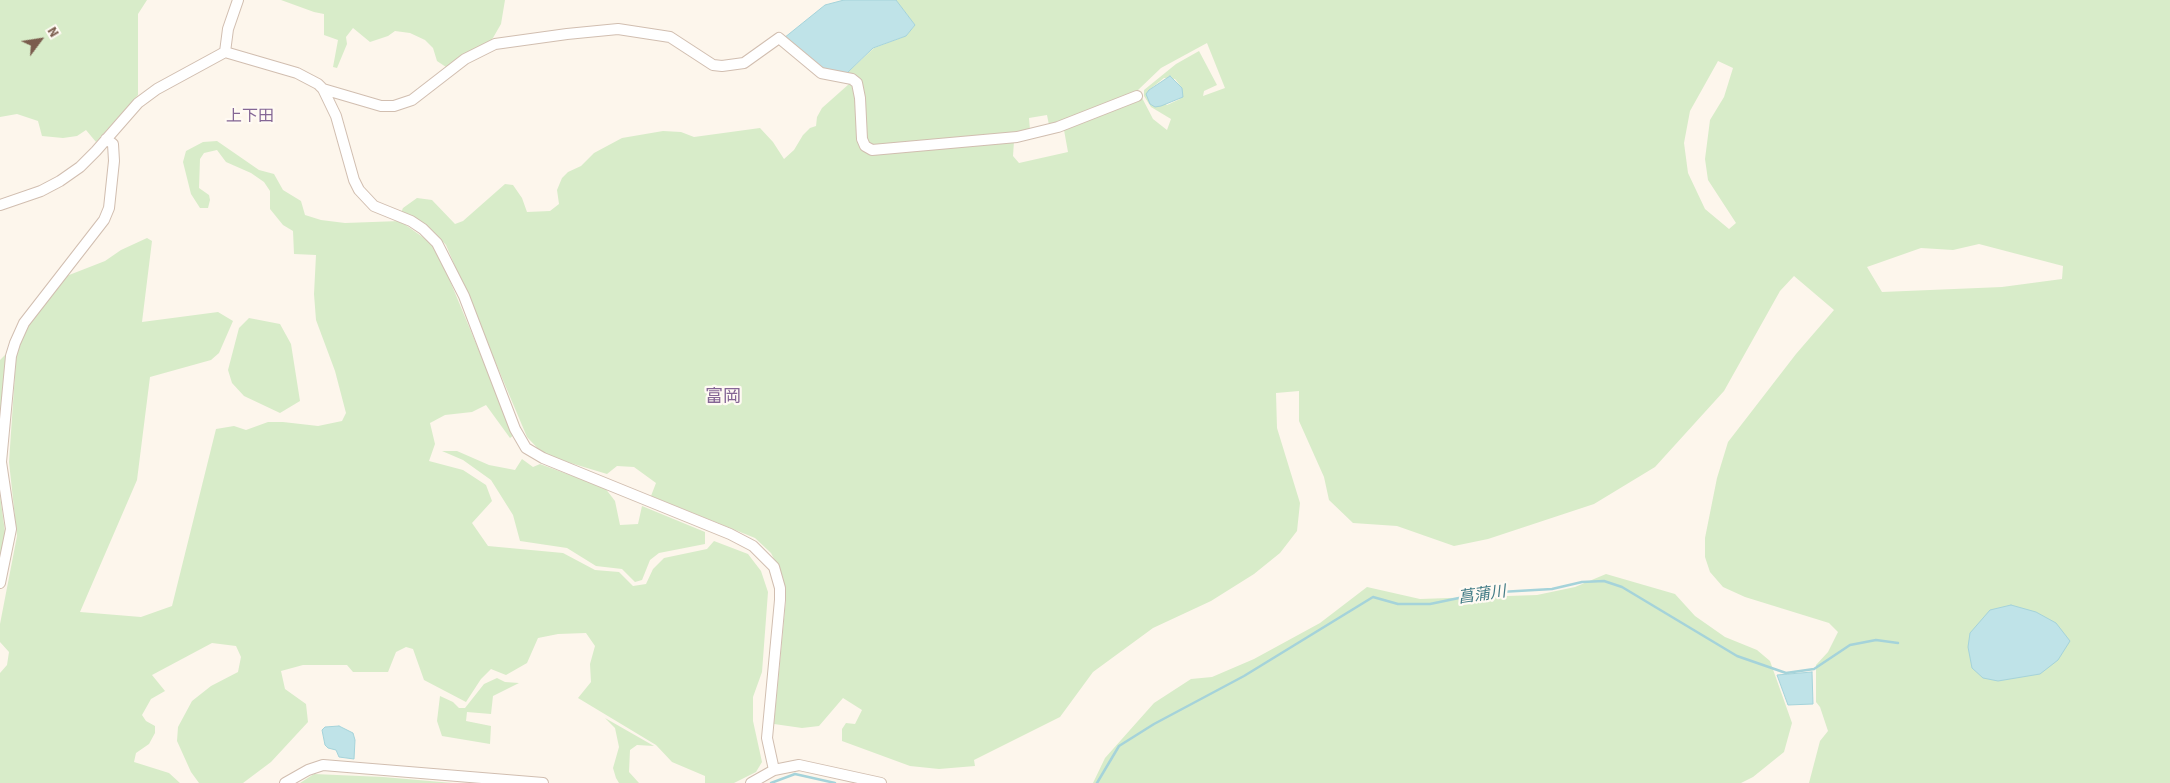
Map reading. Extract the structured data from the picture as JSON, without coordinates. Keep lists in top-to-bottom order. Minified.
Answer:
{"districts":["上下田","富岡"],"water":["菖蒲川"],"north":"top right"}
